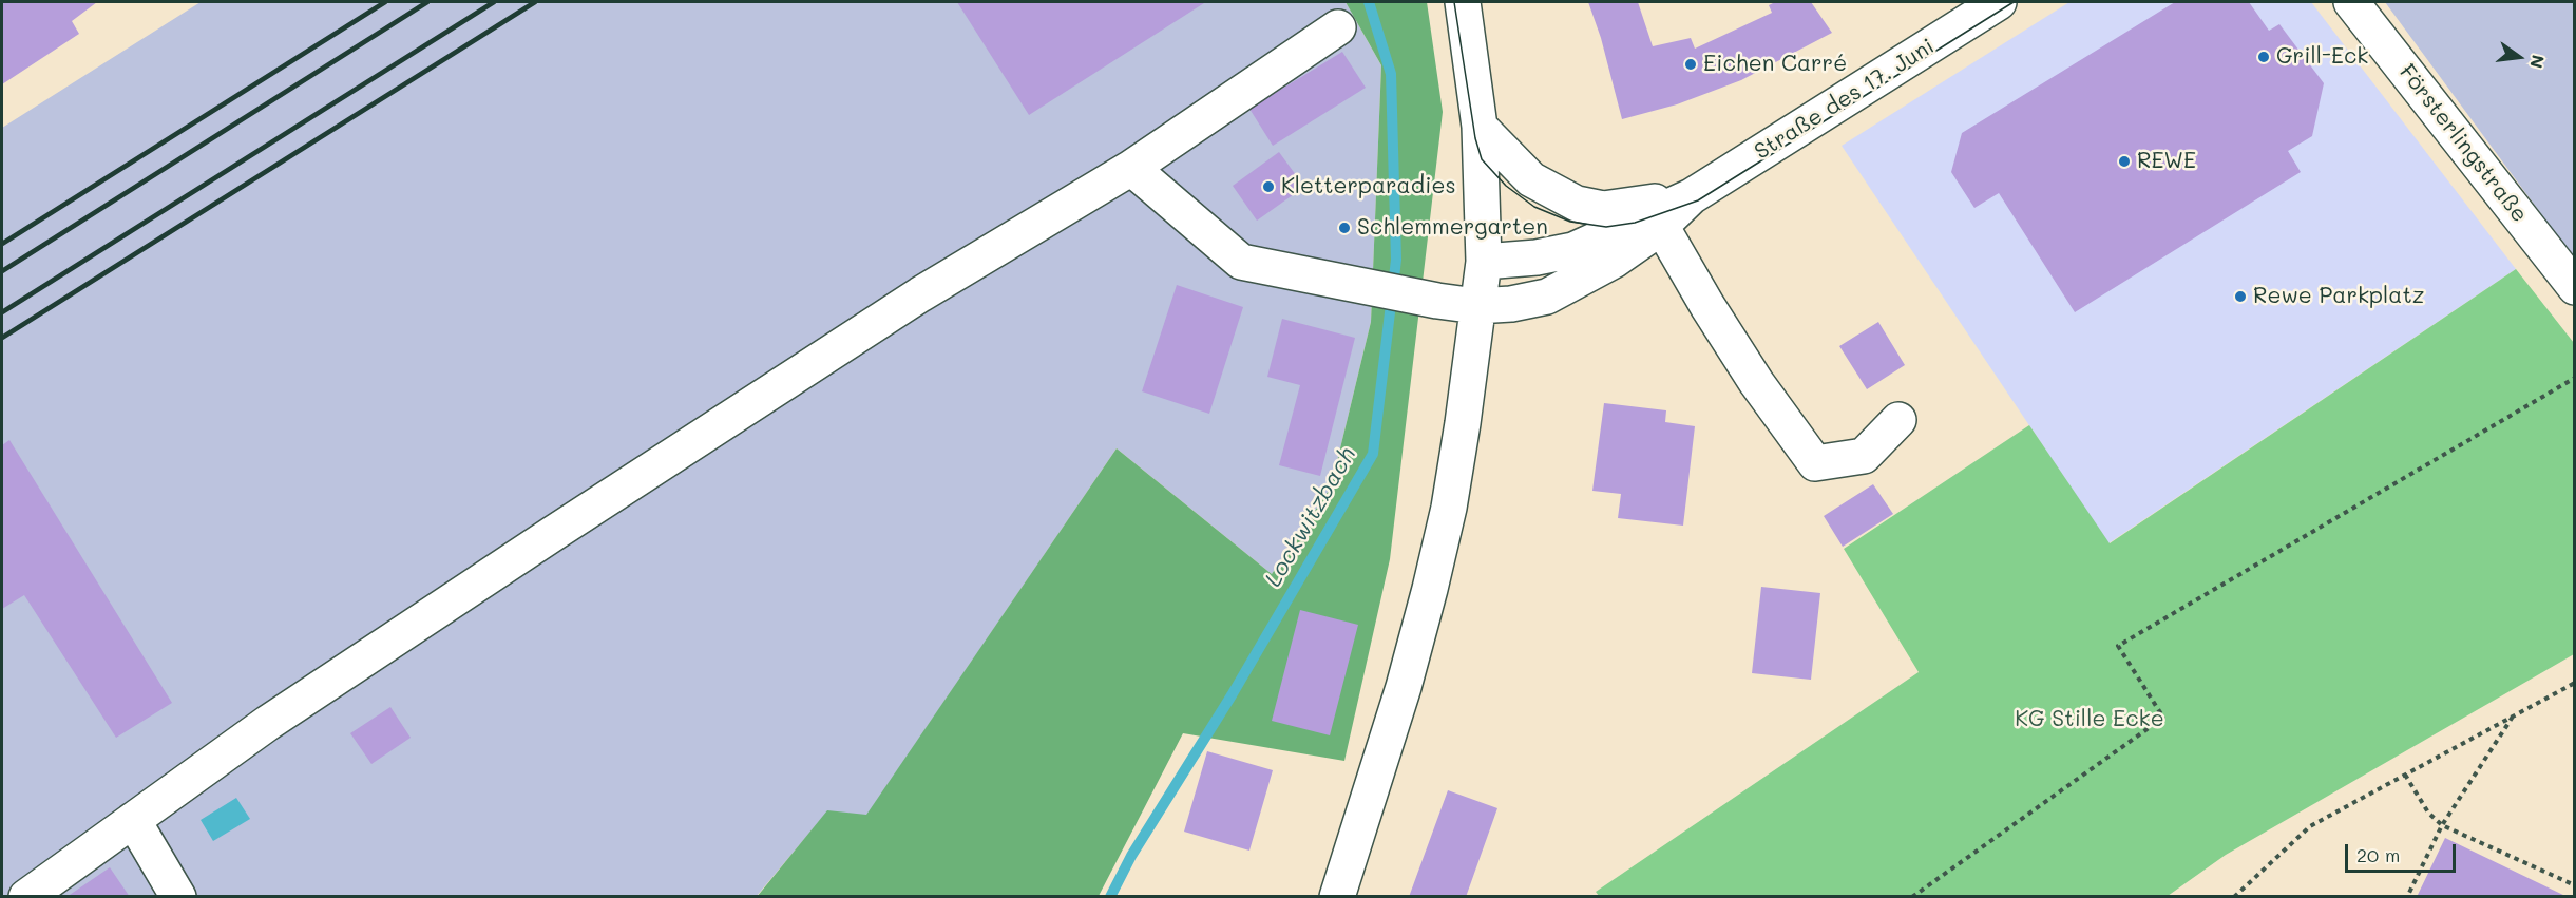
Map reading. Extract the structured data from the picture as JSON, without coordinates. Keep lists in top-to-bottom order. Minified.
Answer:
{"streets":{"street":["Straße des 17. Juni","Försterlingstraße"]},"water":["Lockwitzbach"],"parks":["KG Stille Ecke"],"places":["Grill-Eck","Eichen Carré","REWE","Kletterparadies","Schlemmergarten","Rewe Parkplatz"],"scale_bar":"20 m","north":"right"}
